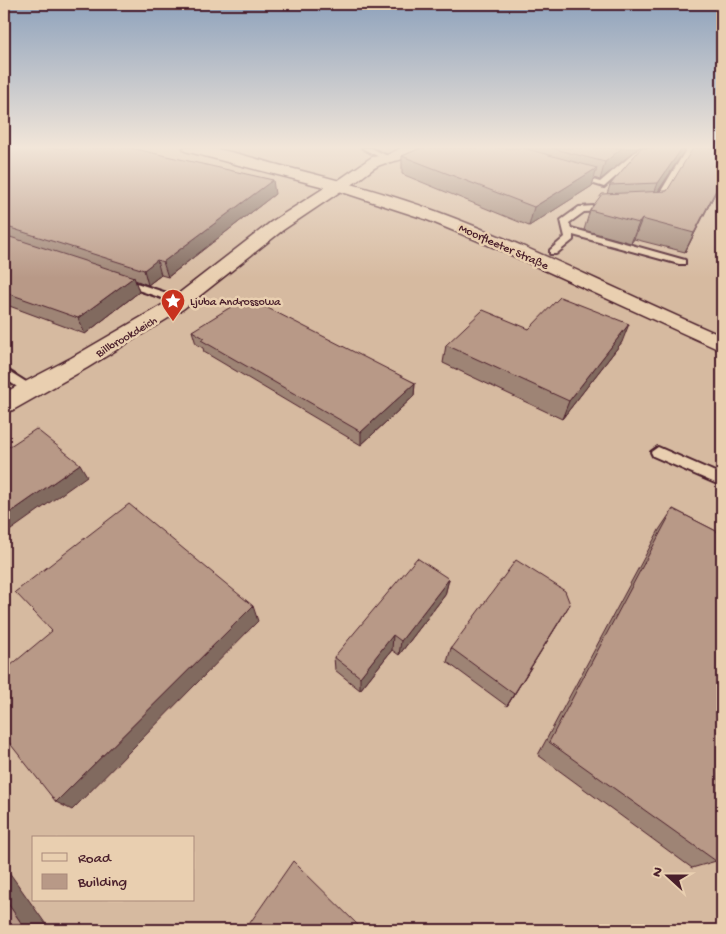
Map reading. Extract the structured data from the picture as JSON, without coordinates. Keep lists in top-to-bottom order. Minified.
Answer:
{"streets":{"main road":["Moorfleeter Straße","Billbrookdeich"]},"places":{"place":["Ljuba Androssowa"]},"legend":["Road","Building"],"north":"left"}
